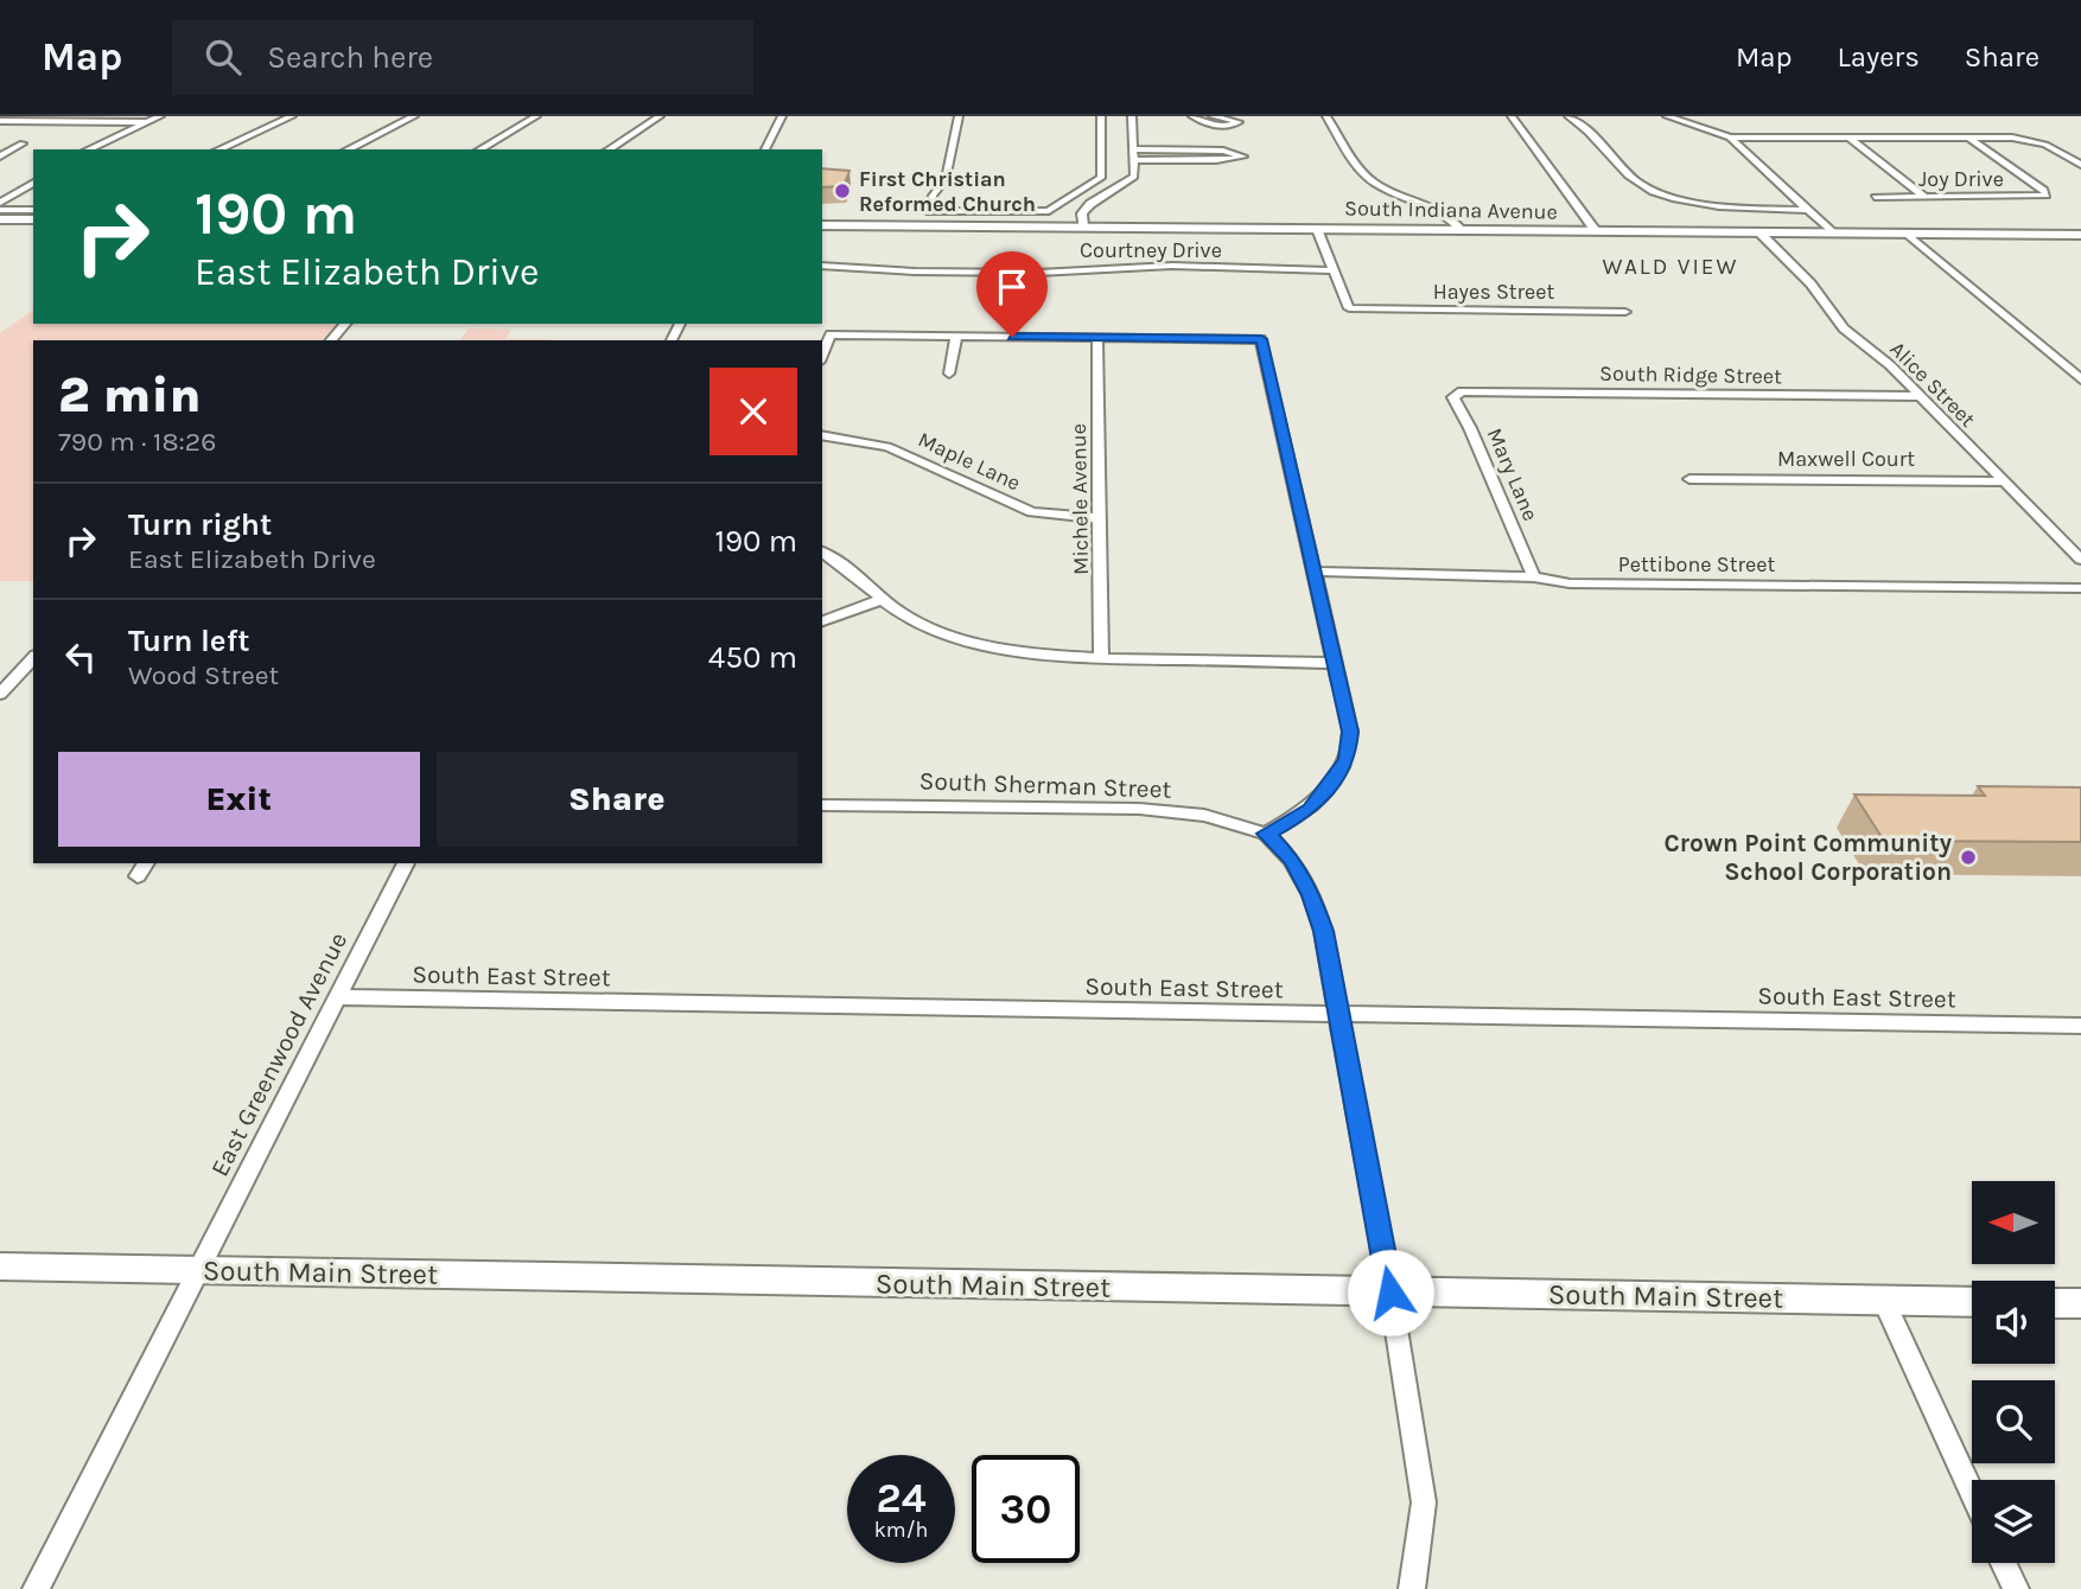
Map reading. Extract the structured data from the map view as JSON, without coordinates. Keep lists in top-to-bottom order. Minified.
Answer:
{"streets":{"main road":["South Indiana Avenue","South Main Street"],"street":["Joy Drive","Courtney Drive","Hayes Street","South Ridge Street","Alice Street","Maxwell Court","Maple Lane","Mary Lane","Michele Avenue","Pettibone Street","South Sherman Street","South East Street","East Greenwood Avenue"]},"crossings":[["South Indiana Avenue","Alice Street"],["Courtney Drive","Hayes Street"],["South Ridge Street","Alice Street"],["South Ridge Street","Mary Lane"],["Alice Street","Maxwell Court"],["Maple Lane","Michele Avenue"],["Mary Lane","Pettibone Street"],["South East Street","East Greenwood Avenue"],["East Greenwood Avenue","South Main Street"]],"districts":["WALD VIEW"],"places":["First Christian Reformed Church","Crown Point Community School Corporation"],"north":"left","page":{"header":"Map","search":"Search here","nav":["Map","Layers","Share"],"turn":["190 m","East Elizabeth Drive"],"heading":["2 min","790 m · 18:26"],"list":[{"name":"Turn right","note":"East Elizabeth Drive","value":"190 m"},{"name":"Turn left","note":"Wood Street","value":"450 m"}],"buttons":["Exit","Share"],"speed":"24 km/h","limit":"30"}}
